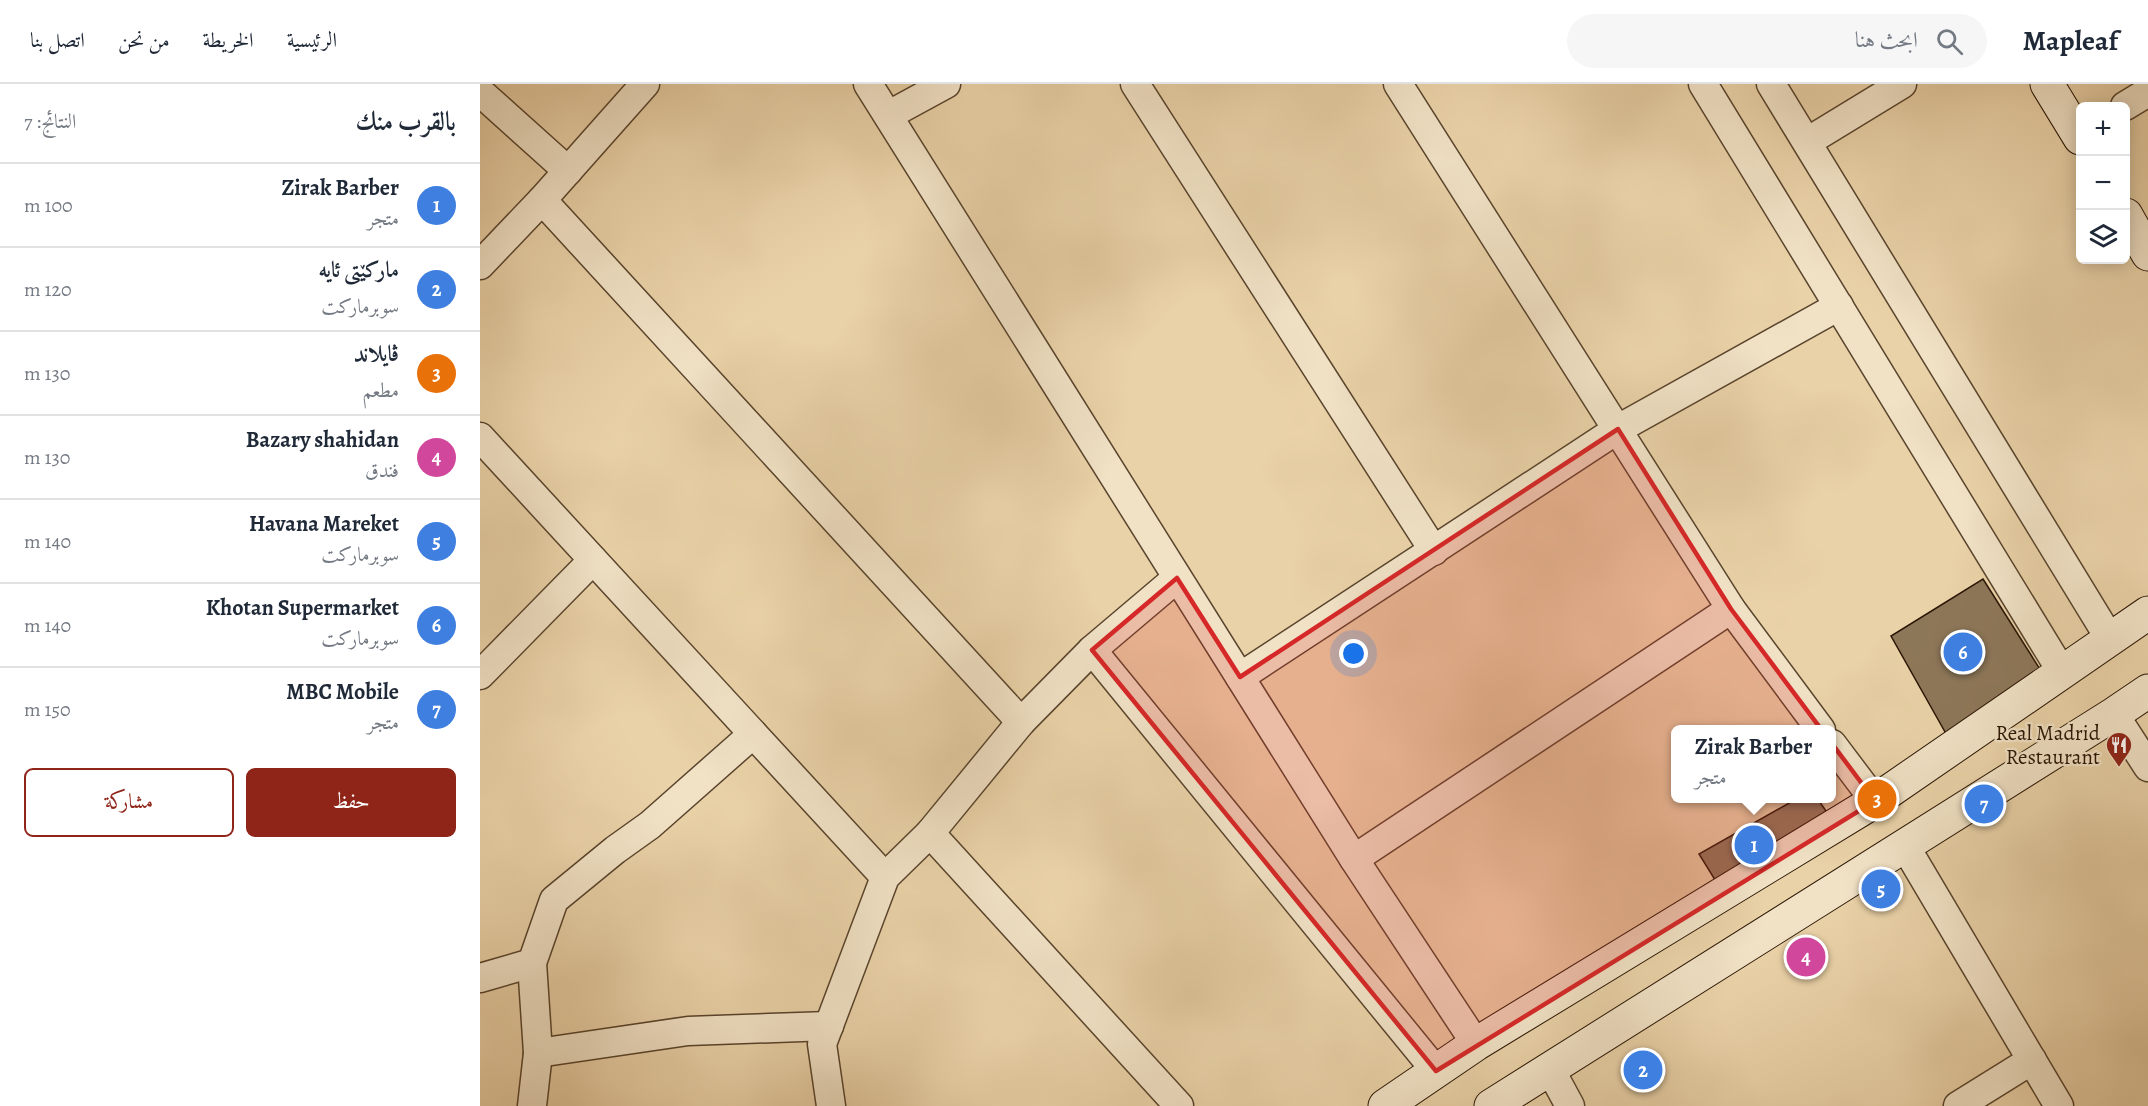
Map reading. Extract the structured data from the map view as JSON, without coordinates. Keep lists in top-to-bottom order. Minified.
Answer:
{"places":{"restaurant":["Real Madrid Restaurant"]},"page":{"header":"Mapleaf","search":"ابحث هنا","nav":["الرئيسية","الخريطة","من نحن","اتصل بنا"],"heading":["بالقرب منك","النتائج: 7"],"map_buttons":["+","−"],"list":[{"mark":"1","name":"Zirak Barber","note":"متجر","value":"100 m"},{"mark":"2","name":"مارکێتی ئایە","note":"سوبرماركت","value":"120 m"},{"mark":"3","name":"ڤایلاند","note":"مطعم","value":"130 m"},{"mark":"4","name":"Bazary shahidan","note":"فندق","value":"130 m"},{"mark":"5","name":"Havana Mareket","note":"سوبرماركت","value":"140 m"},{"mark":"6","name":"Khotan Supermarket","note":"سوبرماركت","value":"140 m"},{"mark":"7","name":"MBC Mobile","note":"متجر","value":"150 m"}],"pins":["6","3","7","1","5","4","2"],"popup":["Zirak Barber","متجر"],"buttons":["حفظ","مشاركة"]}}
